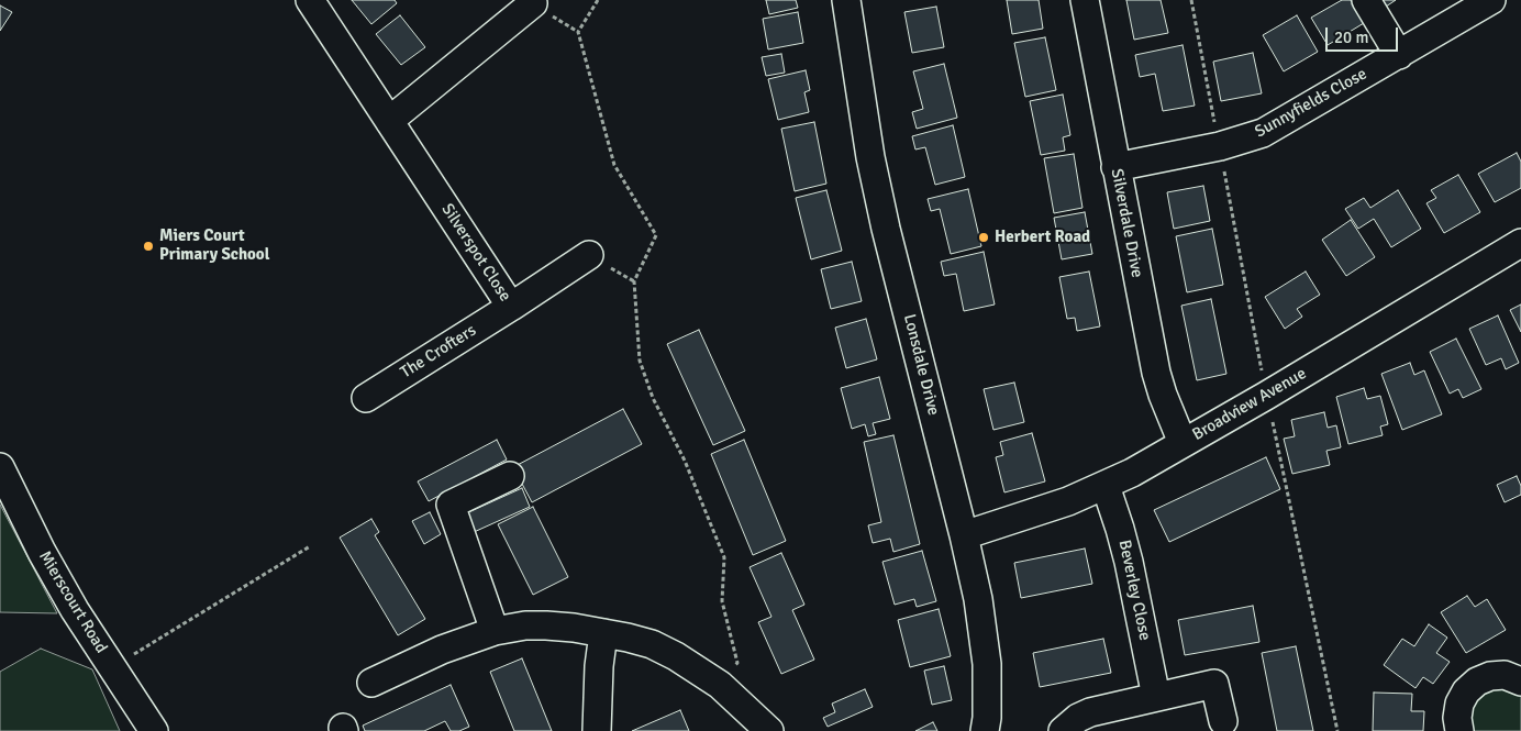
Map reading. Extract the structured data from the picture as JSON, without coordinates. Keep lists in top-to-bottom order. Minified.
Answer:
{"streets":{"street":["Sunnyfields Close","Silverdale Drive","Silverspot Close","The Crofters","Lonsdale Drive","Broadview Avenue","Beverley Close","Mierscourt Road"]},"crossings":[["Sunnyfields Close","Silverdale Drive"],["Silverdale Drive","Broadview Avenue"],["Silverspot Close","The Crofters"],["Lonsdale Drive","Broadview Avenue"],["Broadview Avenue","Beverley Close"]],"places":["Herbert Road","Miers Court Primary School"],"scale_bar":"20 m"}
